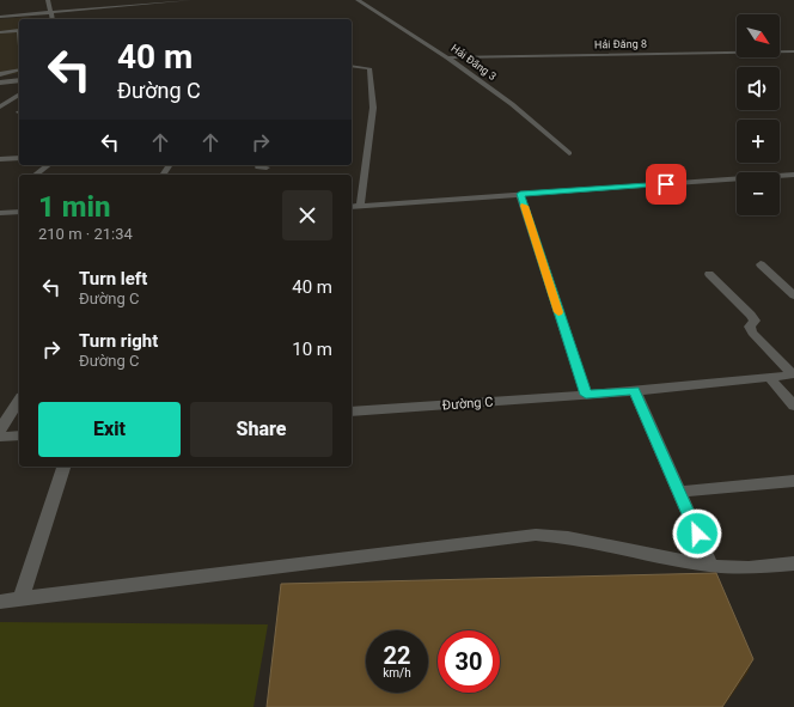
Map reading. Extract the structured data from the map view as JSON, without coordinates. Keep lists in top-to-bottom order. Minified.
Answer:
{"streets":{"street":["Hải Đăng 8","Hải Đăng 3","Đường C"]},"crossings":[["Hải Đăng 8","Hải Đăng 3"]],"north":"bottom right","page":{"map_buttons":["+","−"],"turn":["40 m","Đường C"],"heading":["1 min","210 m · 21:34"],"list":[{"name":"Turn left","note":"Đường C","value":"40 m"},{"name":"Turn right","note":"Đường C","value":"10 m"}],"buttons":["Exit","Share"],"speed":"22 km/h","limit":"30"}}
